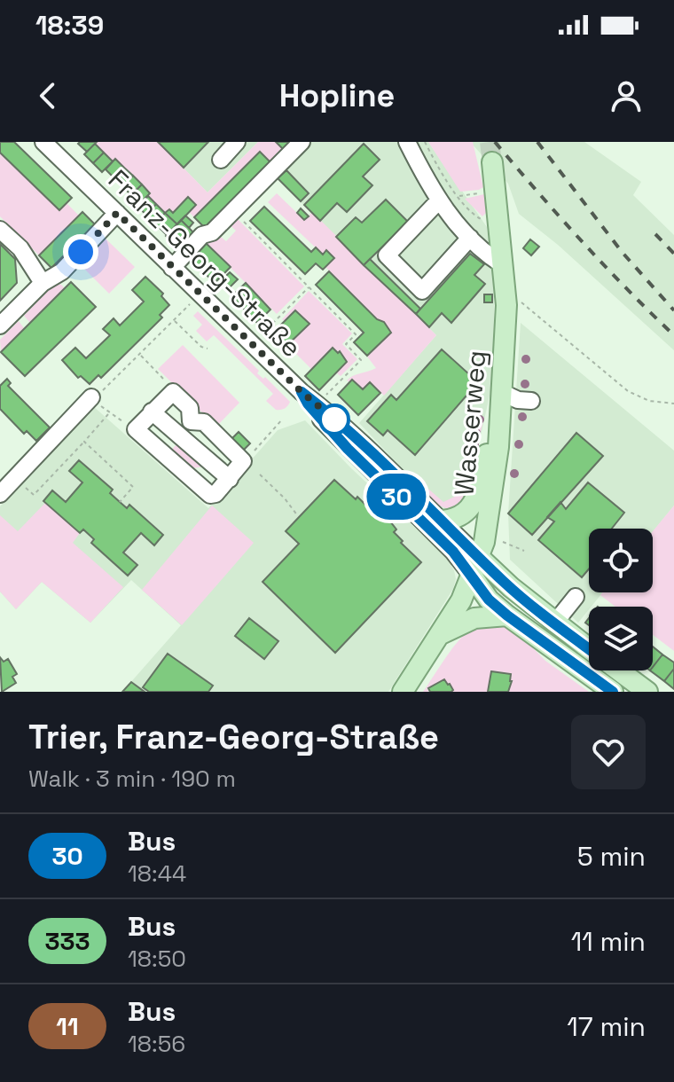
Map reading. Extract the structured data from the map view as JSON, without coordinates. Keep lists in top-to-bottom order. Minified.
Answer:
{"streets":{"main road":["Wasserweg"],"street":["Franz-Georg-Straße"]},"crossings":[["Franz-Georg-Straße","Wasserweg"]],"lines":["bus line 30"],"page":{"status":"18:39","header":"Hopline","on_map":"30","heading":["Trier, Franz-Georg-Straße","Walk · 3 min · 190 m"],"list":[{"mark":"30","name":"Bus","note":"18:44","value":"5 min"},{"mark":"333","name":"Bus","note":"18:50","value":"11 min"},{"mark":"11","name":"Bus","note":"18:56","value":"17 min"}]}}
